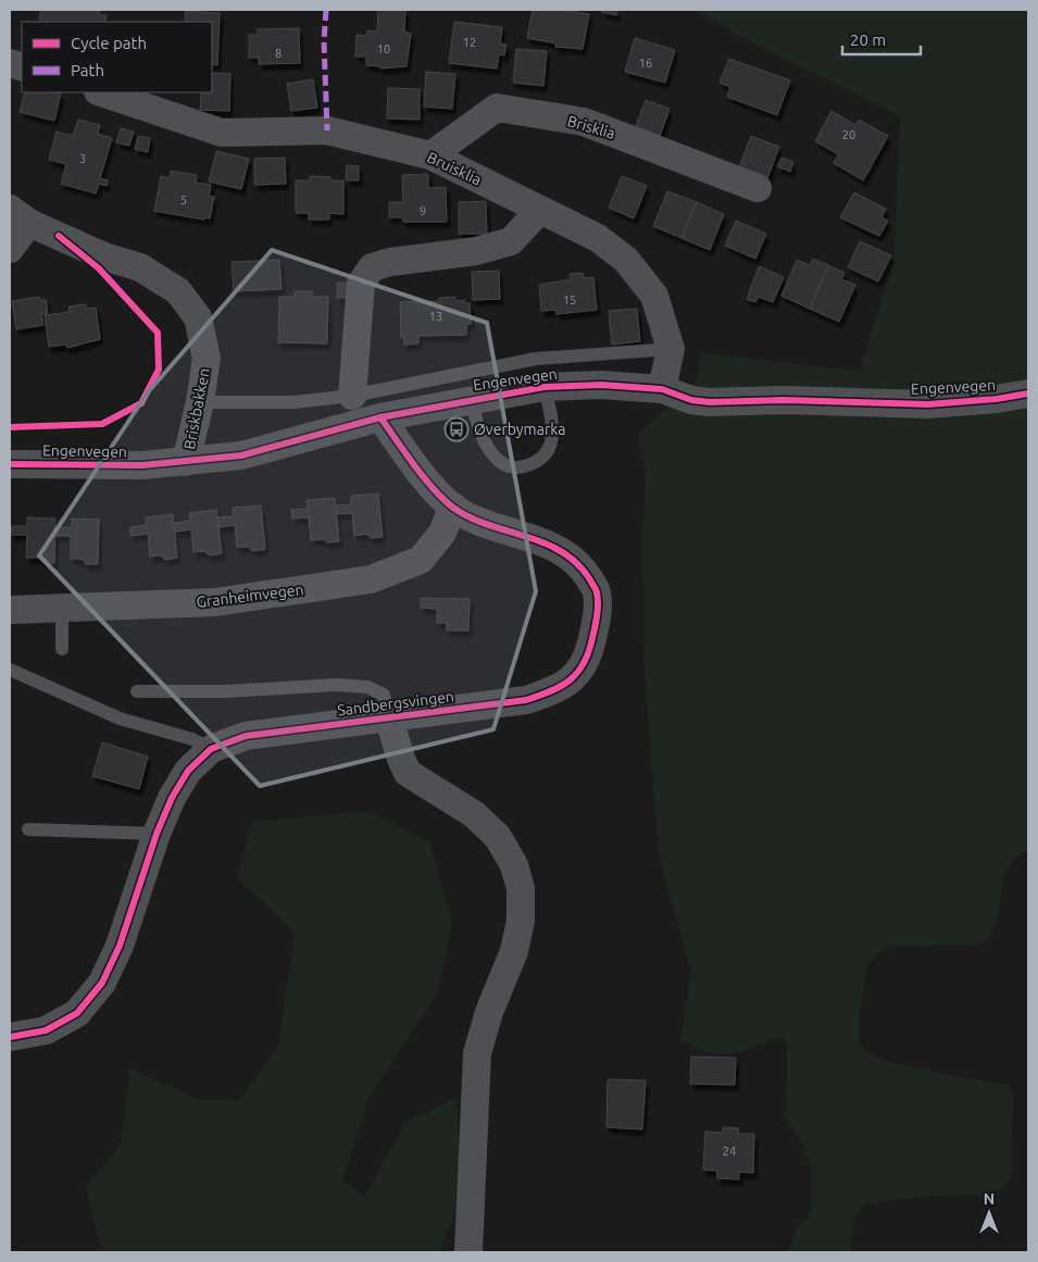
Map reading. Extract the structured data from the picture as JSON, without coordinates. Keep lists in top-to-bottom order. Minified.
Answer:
{"streets":{"street":["Brisklia","Bruisklia","Engenvegen","Briskbakken","Granheimvegen","Sandbergsvingen"]},"crossings":[["Brisklia","Bruisklia"],["Bruisklia","Engenvegen"],["Engenvegen","Briskbakken"],["Engenvegen","Sandbergsvingen"],["Granheimvegen","Sandbergsvingen"]],"places":{"bus stop":["Øverbymarka"]},"house_numbers":["12","10","8","16","20","3","5","9","15","13","24"],"legend":["Cycle path","Path"],"scale_bar":"20 m","north":"top"}
